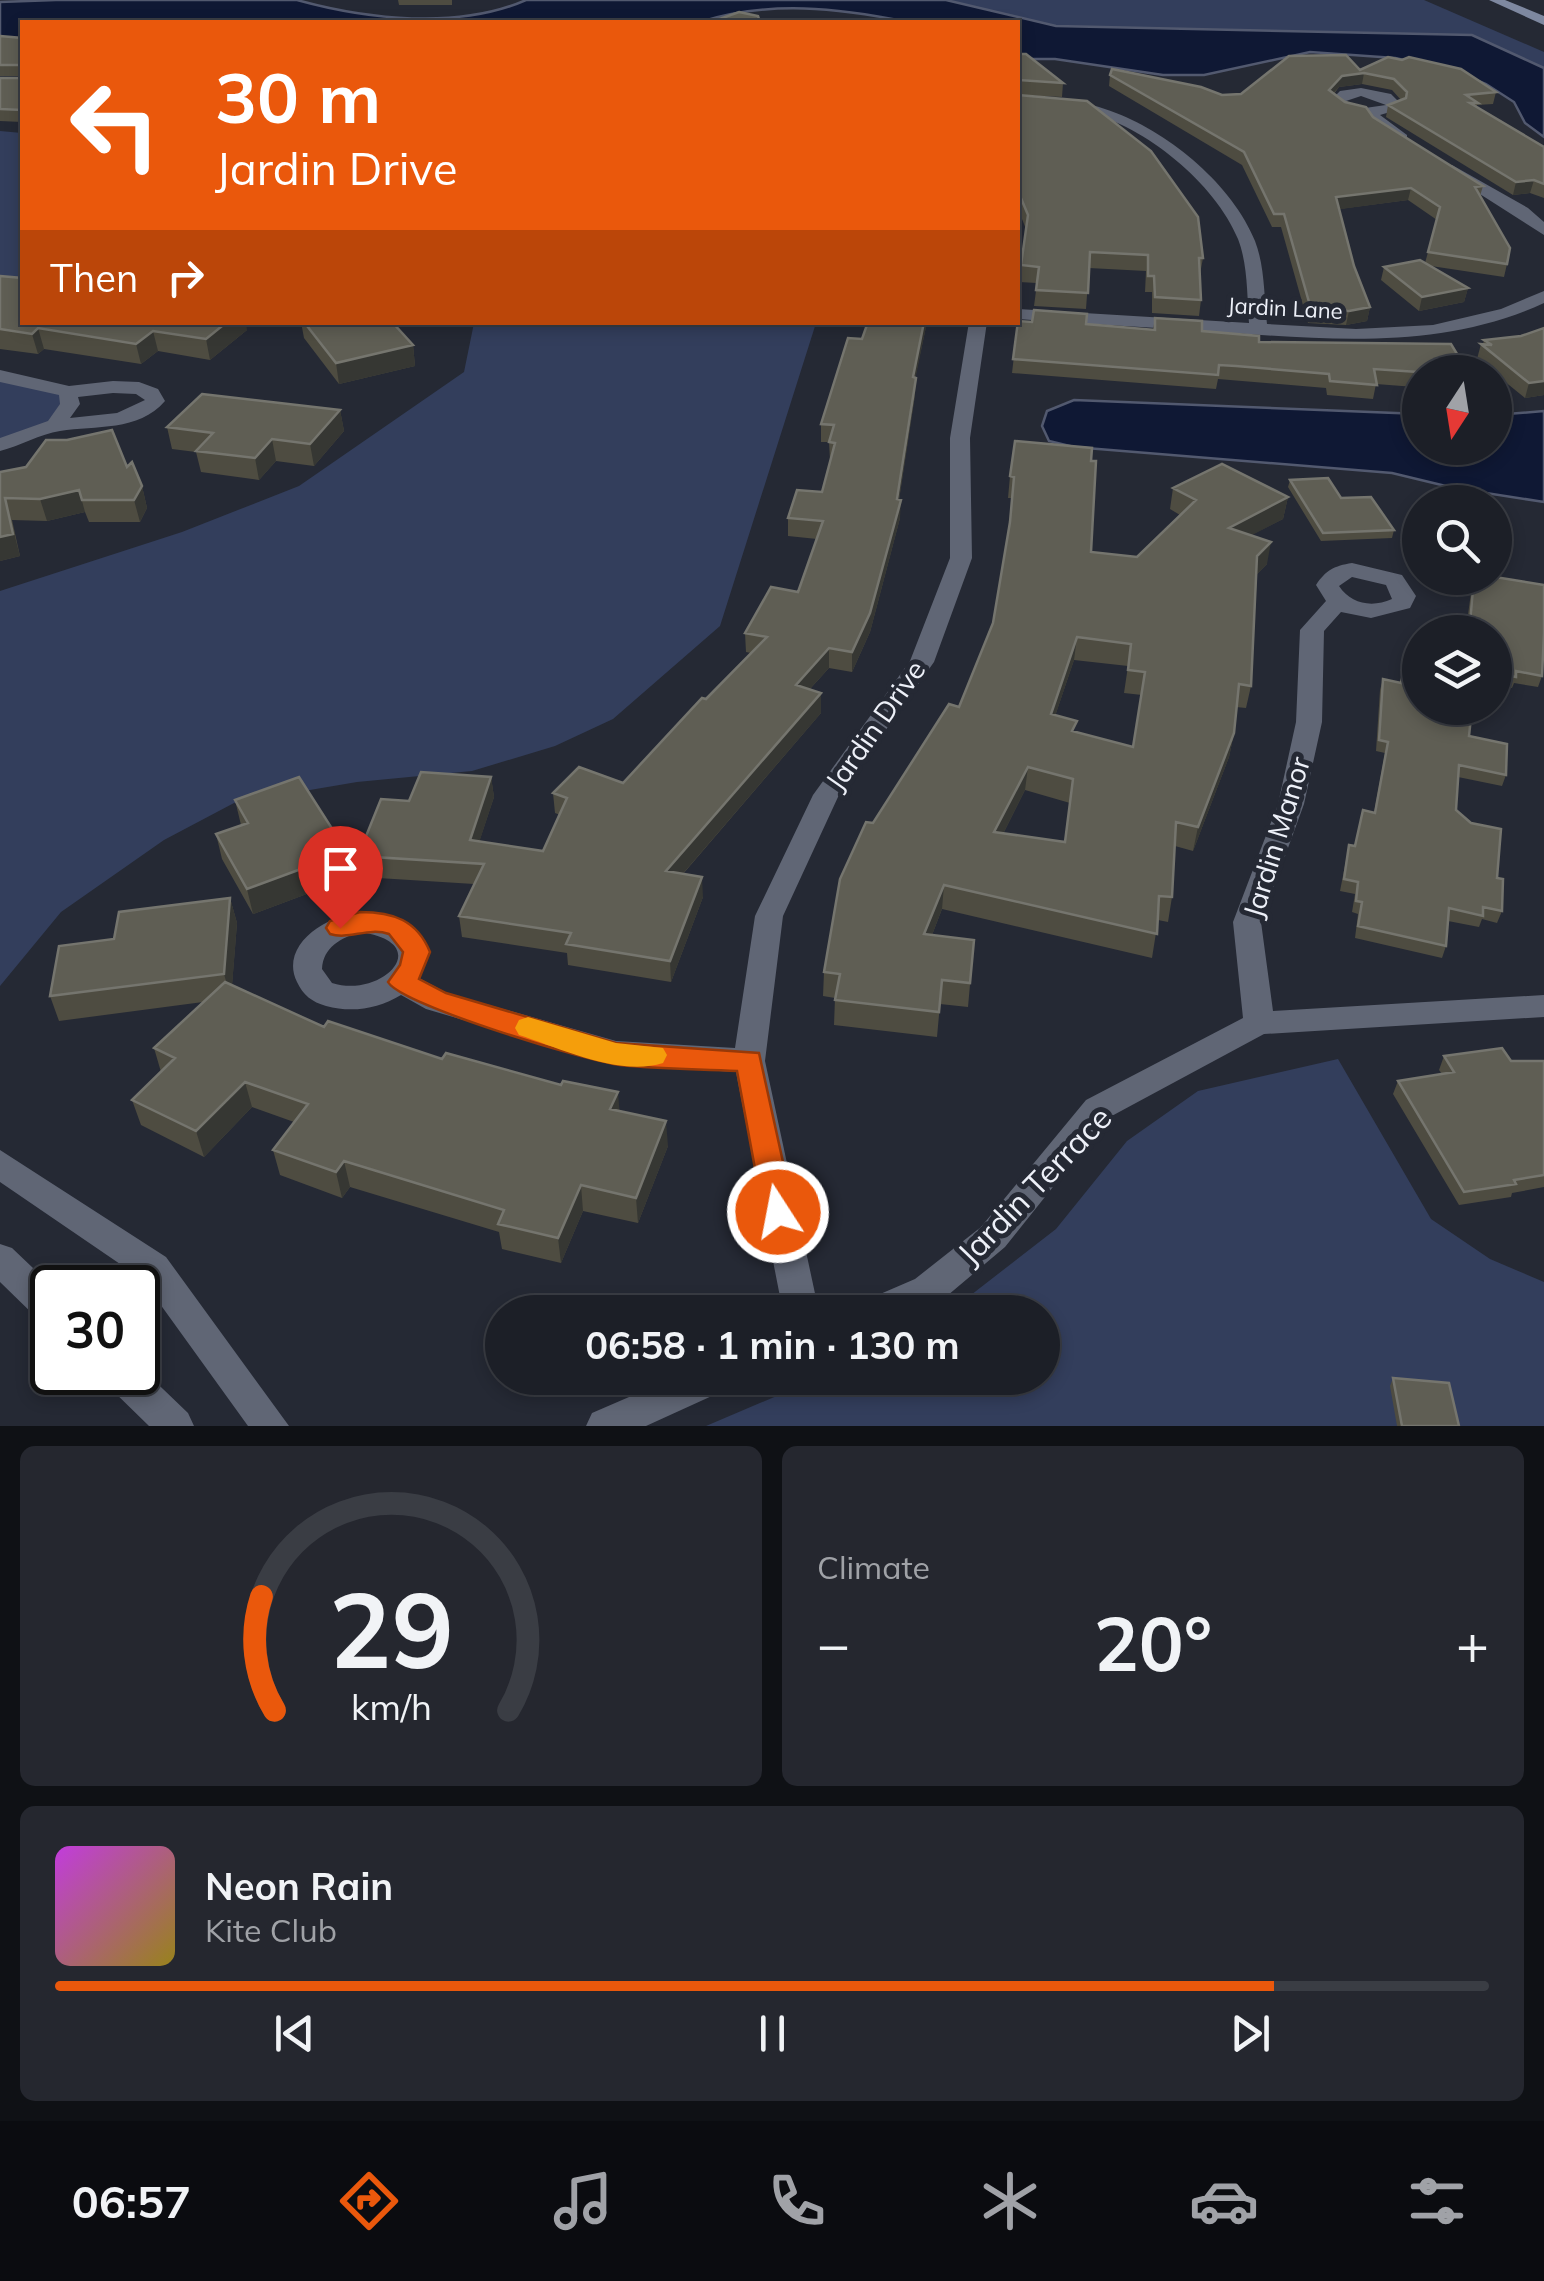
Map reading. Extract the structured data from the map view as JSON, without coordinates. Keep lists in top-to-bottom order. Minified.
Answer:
{"streets":{"street":["Jardin Lane","Jardin Drive","Jardin Manor","Jardin Terrace"]},"crossings":[["Jardin Manor","Jardin Terrace"]],"north":"bottom","page":{"turn":["30 m","Jardin Drive"],"then":"Then","limit":"30","trip":"06:58 · 1 min · 130 m","tile":"Climate","heat":["−","20°","+"],"song":["Neon Rain","Kite Club"],"tabs":"06:57","gauge":["29","km/h"]}}
